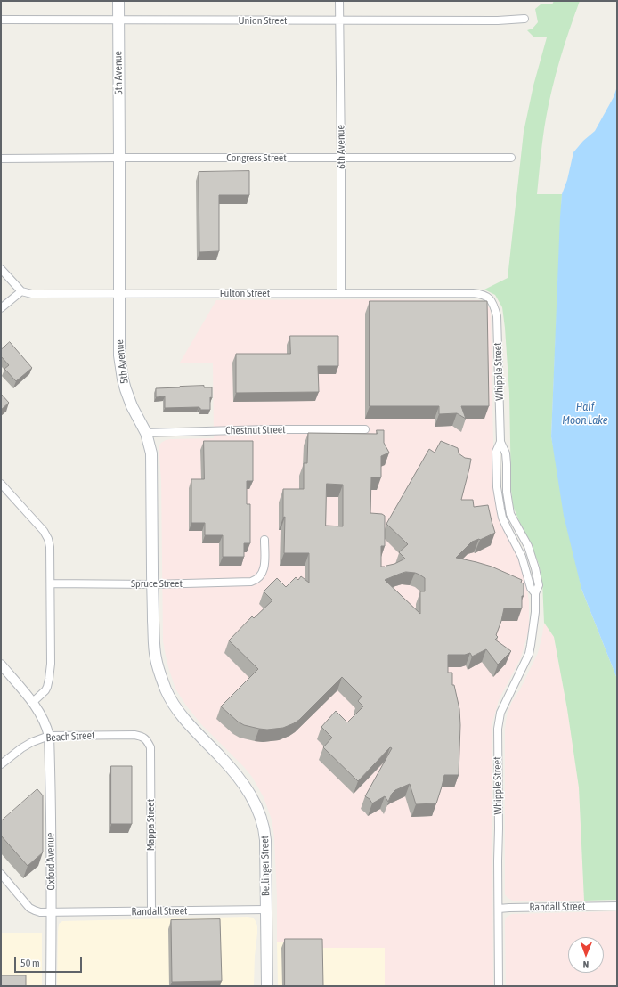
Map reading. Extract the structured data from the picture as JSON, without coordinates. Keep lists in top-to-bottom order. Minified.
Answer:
{"streets":{"main road":["5th Avenue","Bellinger Street"],"street":["Union Street","6th Avenue","Congress Street","Fulton Street","Whipple Street","Chestnut Street","Spruce Street","Beach Street","Mappa Street","Oxford Avenue","Randall Street"]},"crossings":[["Union Street","5th Avenue"],["Union Street","6th Avenue"],["5th Avenue","Congress Street"],["5th Avenue","Fulton Street"],["5th Avenue","Chestnut Street"],["5th Avenue","Spruce Street"],["5th Avenue","Bellinger Street"],["6th Avenue","Congress Street"],["6th Avenue","Fulton Street"],["Fulton Street","Whipple Street"],["Whipple Street","Randall Street"],["Beach Street","Mappa Street"],["Beach Street","Oxford Avenue"],["Mappa Street","Randall Street"],["Oxford Avenue","Randall Street"],["Bellinger Street","Randall Street"]],"water":["Half Moon Lake"],"scale_bar":"50 m","north":"bottom"}
